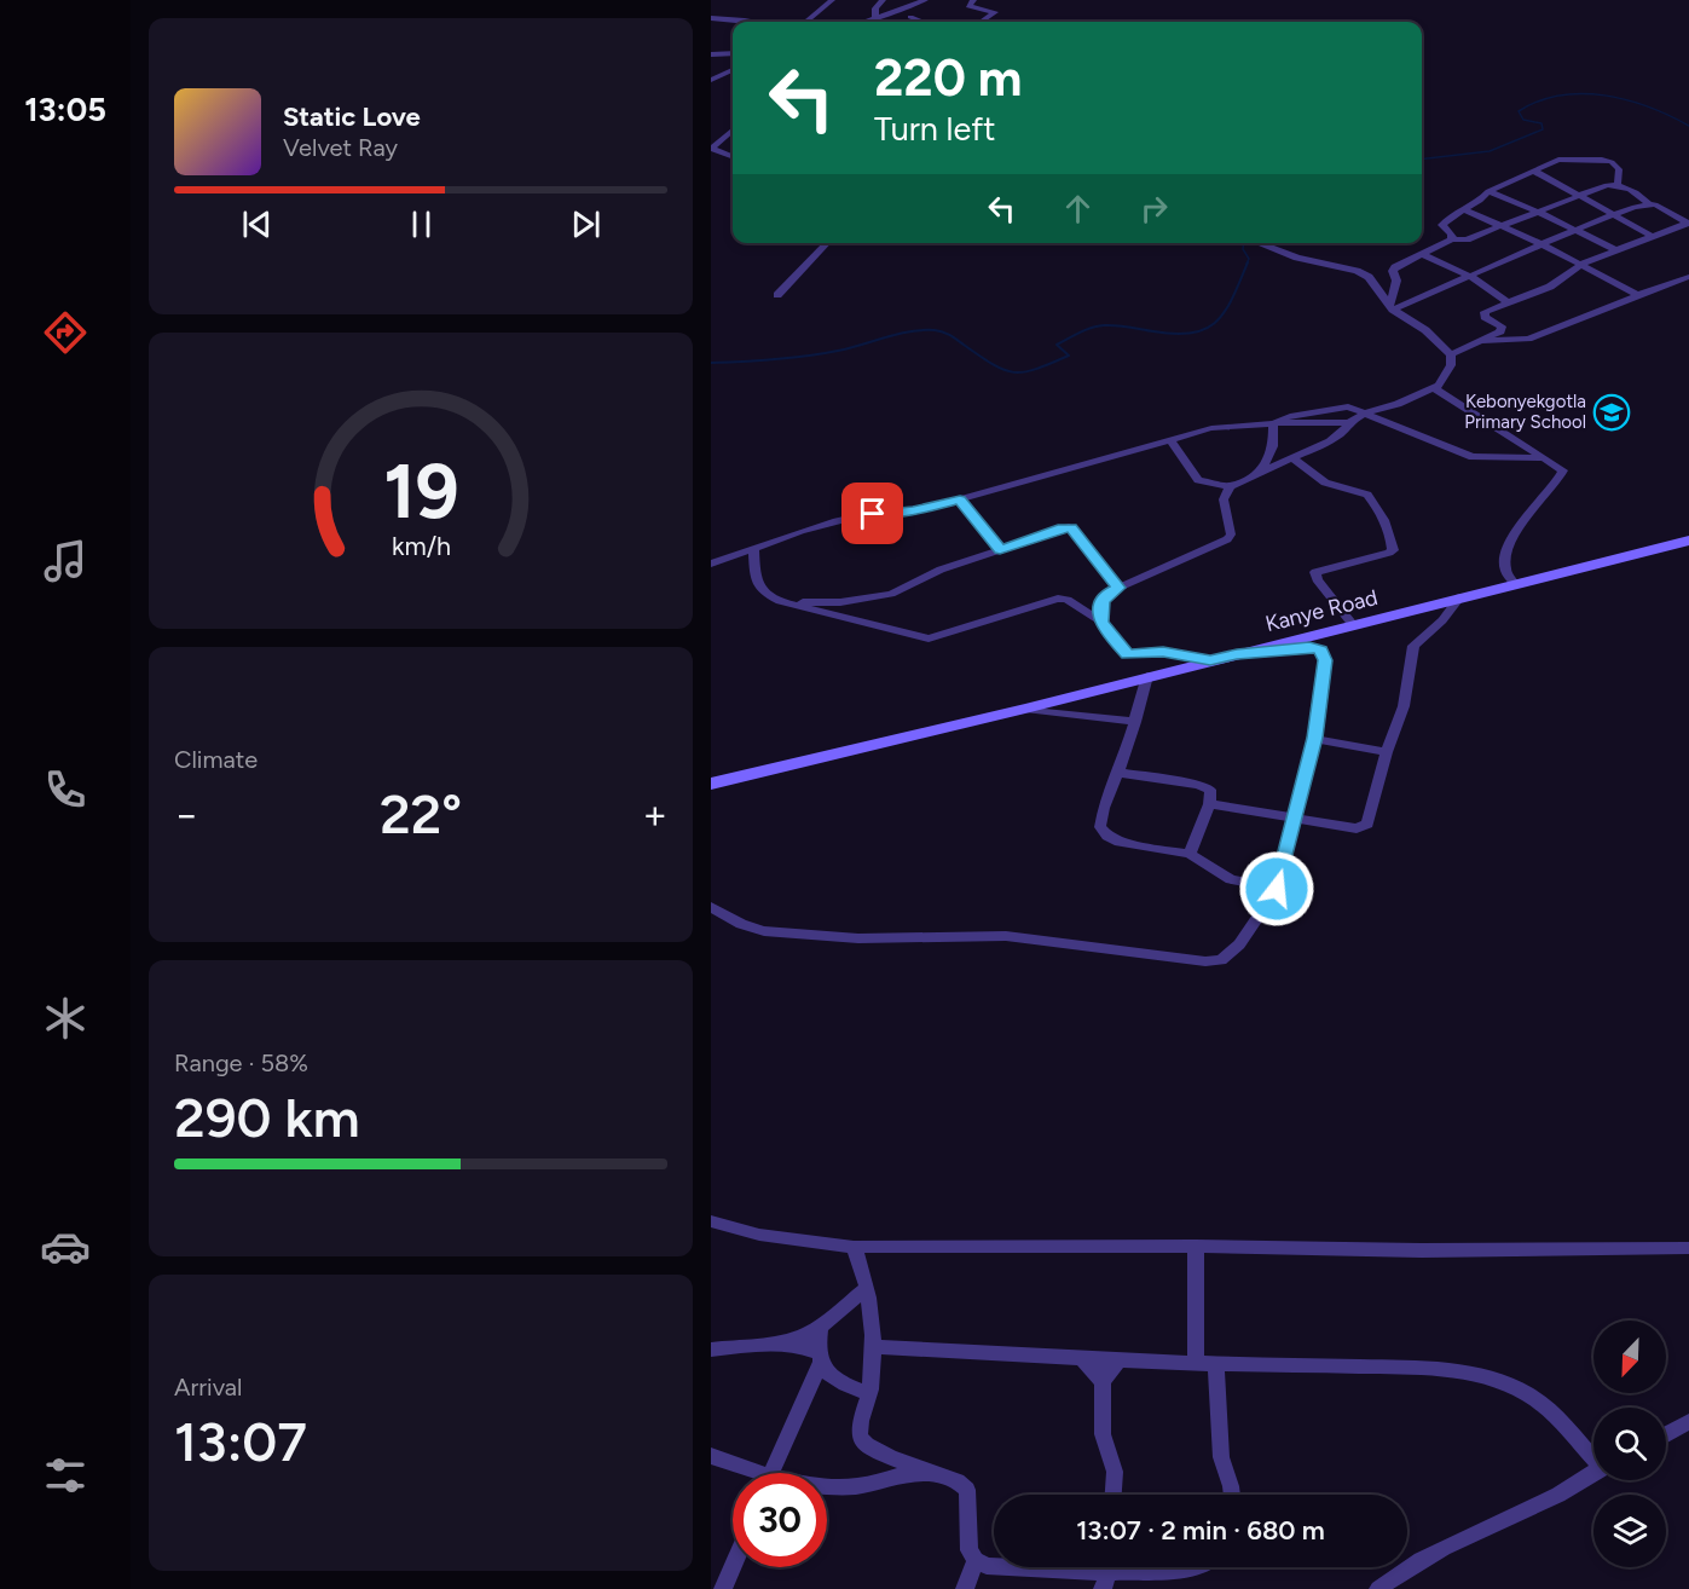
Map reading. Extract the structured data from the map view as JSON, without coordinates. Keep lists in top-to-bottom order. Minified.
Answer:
{"streets":{"main road":["Kanye Road"]},"places":{"school or university":["Kebonyekgotla Primary School"]},"north":"bottom left","page":{"tabs":"13:05","turn":["220 m","Turn left"],"song":["Static Love","Velvet Ray"],"tile":["Climate",["Range · 58%","290 km"],["Arrival","13:07"]],"heat":["−","22°","+"],"limit":"30","trip":"13:07 · 2 min · 680 m","gauge":["19","km/h"]}}
